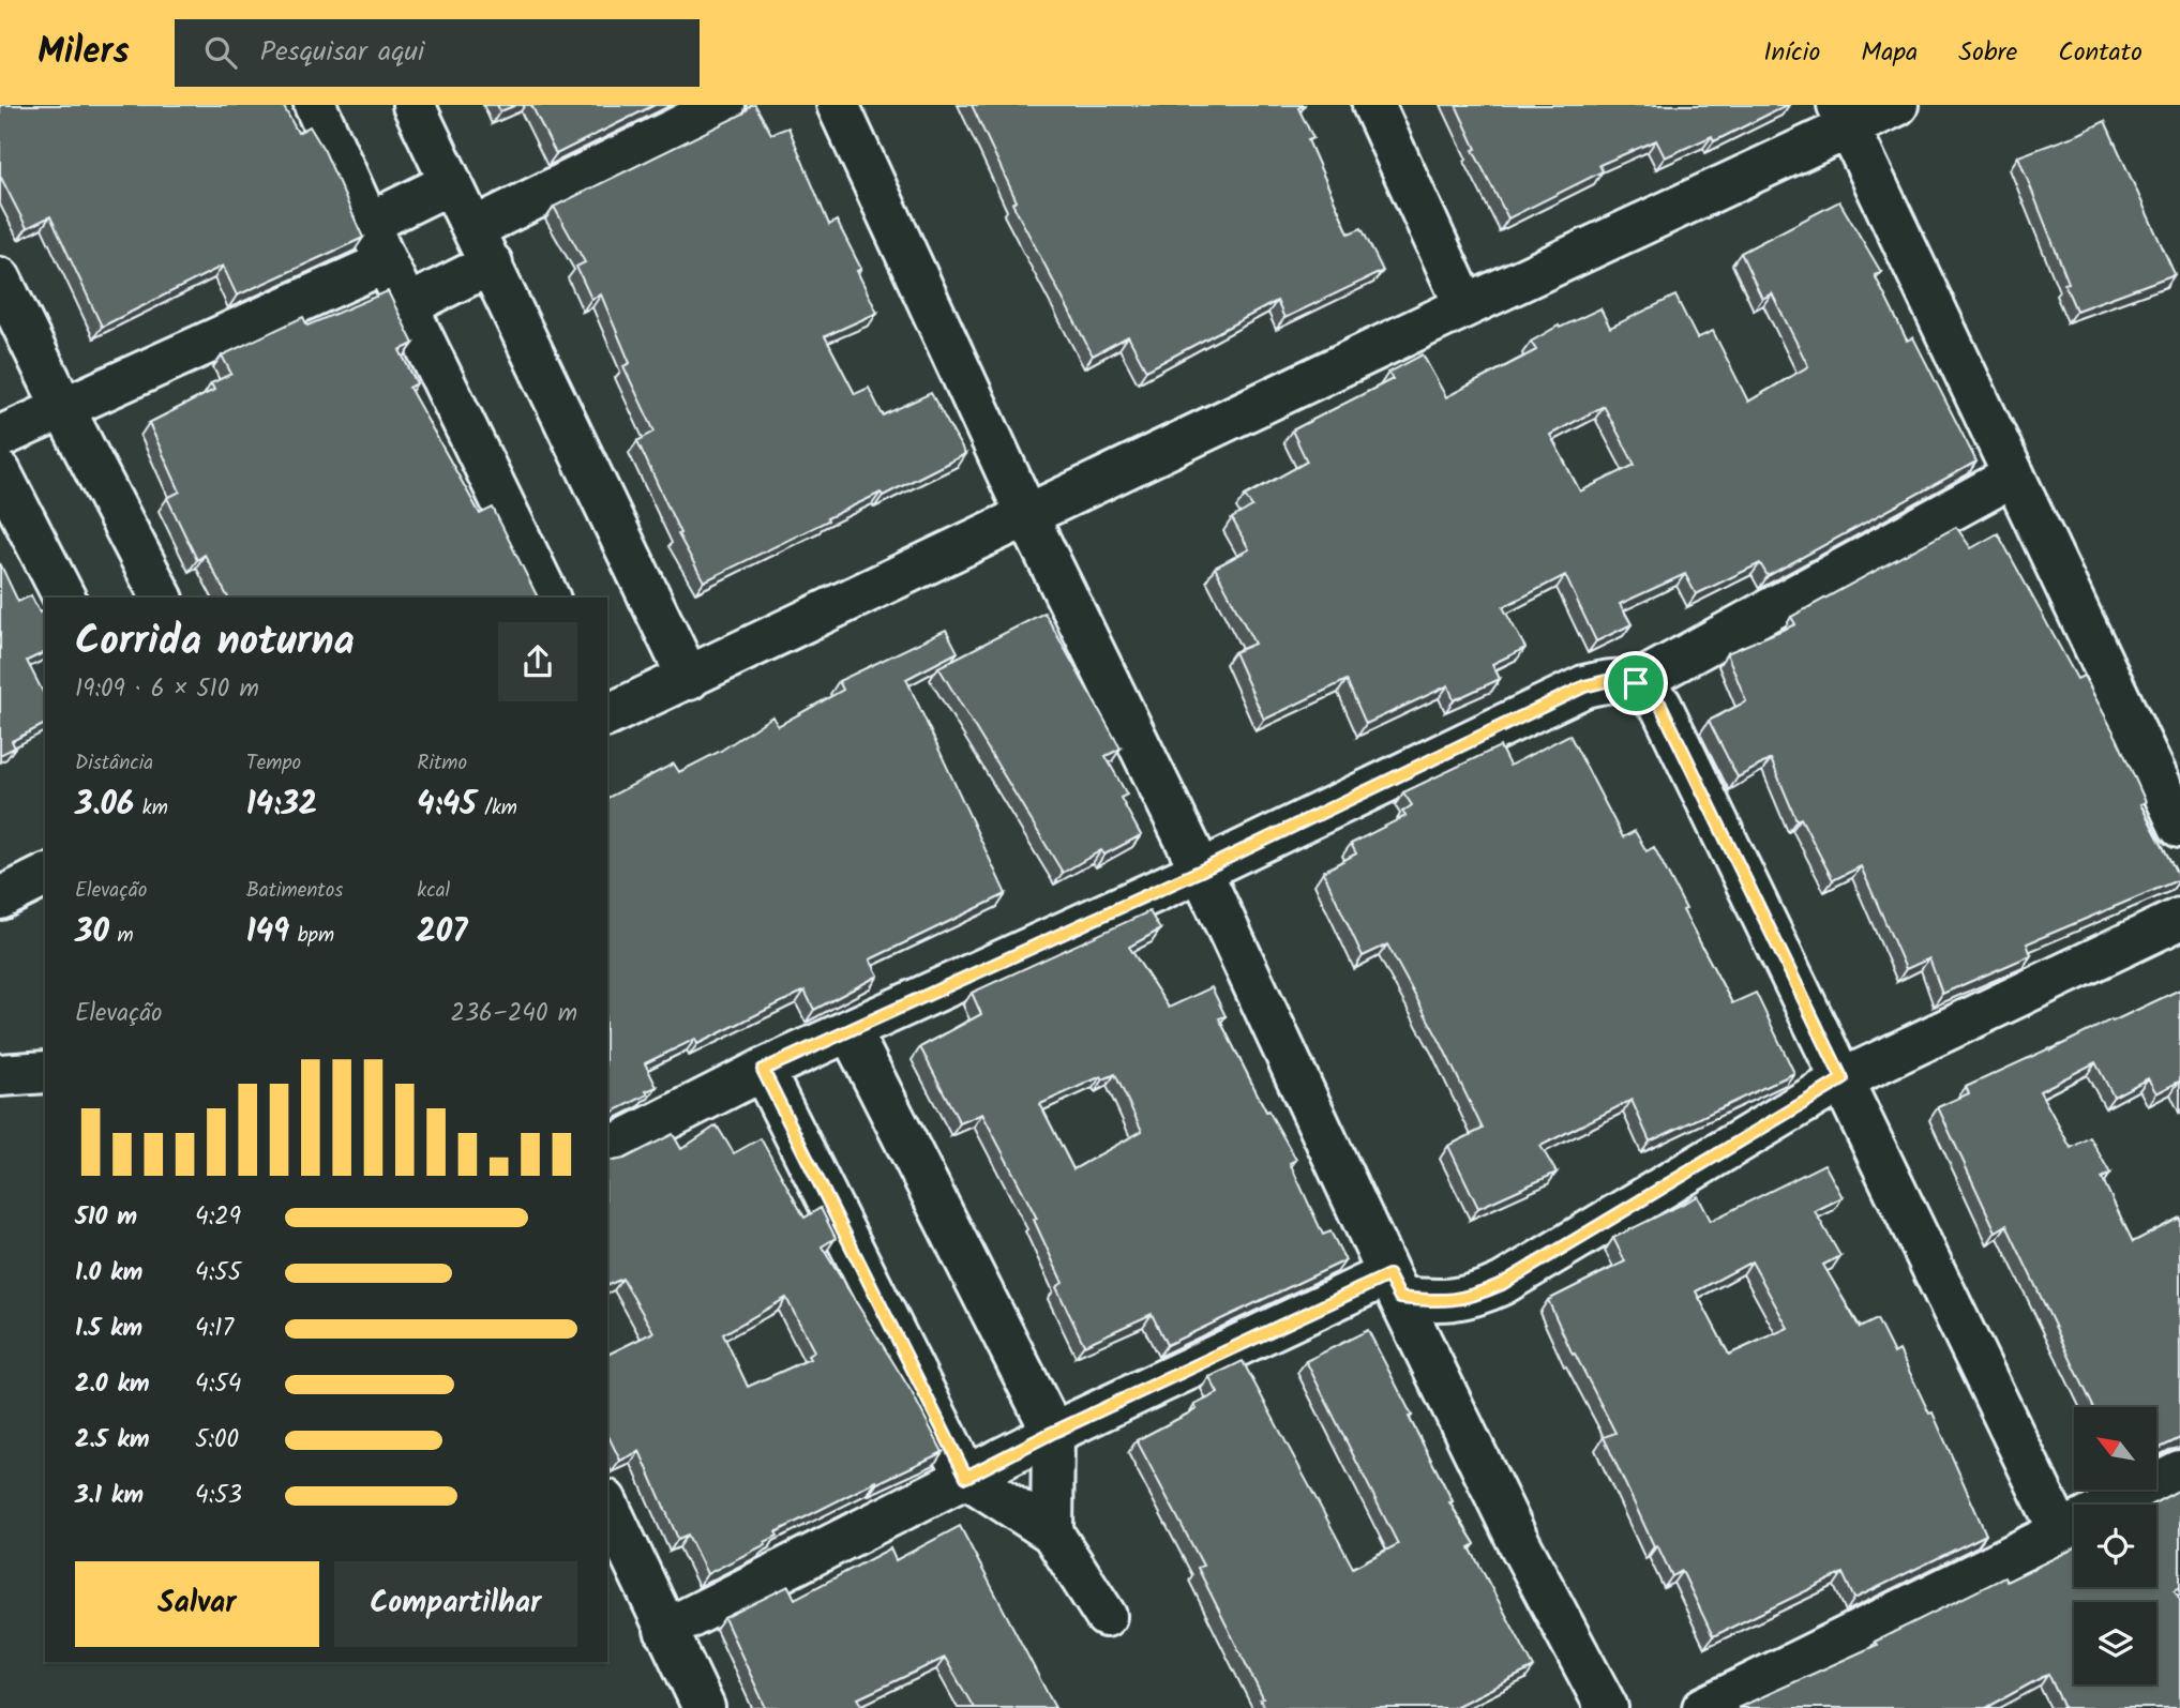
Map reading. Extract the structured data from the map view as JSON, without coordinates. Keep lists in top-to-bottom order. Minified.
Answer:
{"north":"top left","page":{"header":"Milers","search":"Pesquisar aqui","nav":["Início","Mapa","Sobre","Contato"],"heading":["Corrida noturna","19:09 · 6 × 510 m"],"stats":[["Distância","3.06 km"],["Tempo","14:32"],["Ritmo","4:45 /km"],["Elevação","30 m"],["Batimentos","149 bpm"],["kcal","207"]],"chart":["Elevação","236–240 m"],"list":[{"name":"510 m","note":"4:29"},{"name":"1.0 km","note":"4:55"},{"name":"1.5 km","note":"4:17"},{"name":"2.0 km","note":"4:54"},{"name":"2.5 km","note":"5:00"},{"name":"3.1 km","note":"4:53"}],"buttons":["Salvar","Compartilhar"]}}
